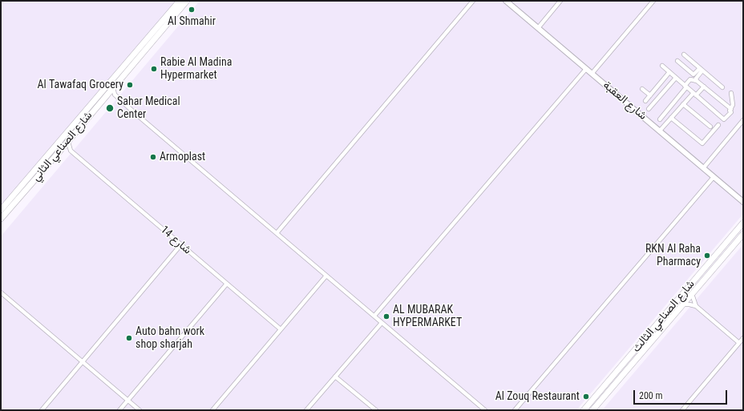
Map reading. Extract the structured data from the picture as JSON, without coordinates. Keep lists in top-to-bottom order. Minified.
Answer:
{"streets":{"main road":["شارع الصناعي الثاني","شارع الصناعي الثالث"],"street":["شارع العقبة","شارع 14"]},"places":["Al Shmahir","Rabie Al Madina Hypermarket","Al Tawafaq Grocery","Sahar Medical Center","Armoplast","RKN Al Raha Pharmacy","AL MUBARAK HYPERMARKET","Auto bahn work shop sharjah","Al Zouq Restaurant"],"scale_bar":"200 m"}
